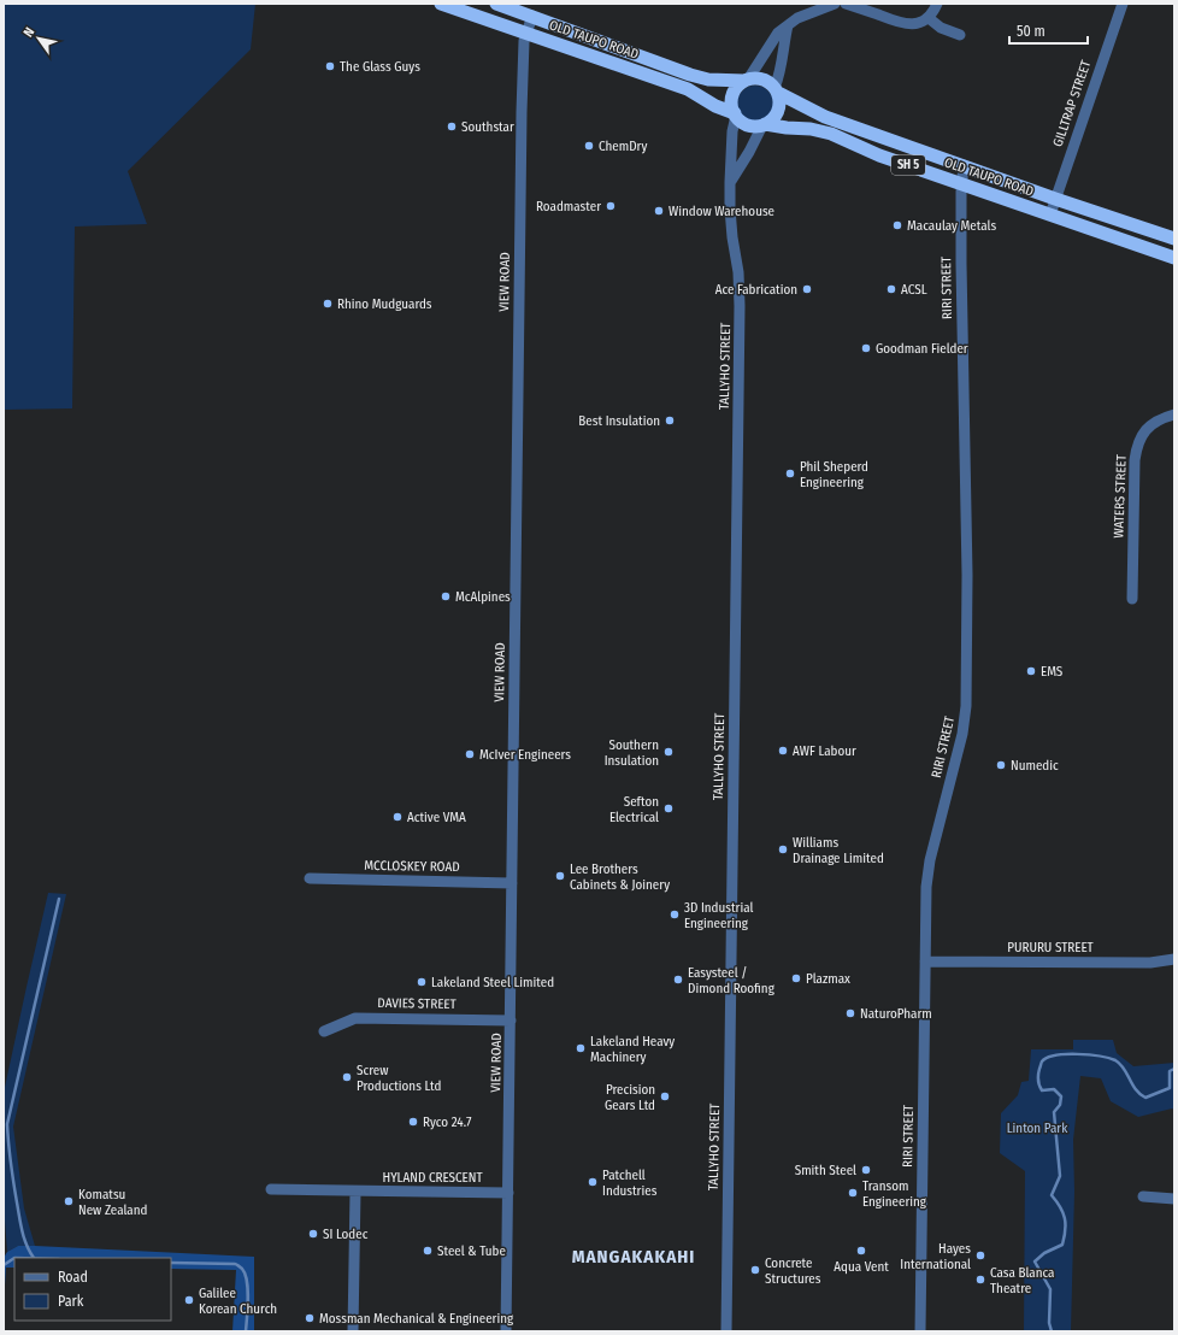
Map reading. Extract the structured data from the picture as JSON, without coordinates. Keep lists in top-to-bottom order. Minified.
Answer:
{"streets":{"highway":["OLD TAUPO ROAD","SH 5"],"street":["GILLTRAP STREET","VIEW ROAD","RIRI STREET","TALLYHO STREET","WATERS STREET","MCCLOSKEY ROAD","PURURU STREET","DAVIES STREET","HYLAND CRESCENT"]},"crossings":[["OLD TAUPO ROAD","GILLTRAP STREET"],["OLD TAUPO ROAD","SH 5"],["OLD TAUPO ROAD","VIEW ROAD"],["OLD TAUPO ROAD","RIRI STREET"],["OLD TAUPO ROAD","TALLYHO STREET"],["SH 5","TALLYHO STREET"],["VIEW ROAD","MCCLOSKEY ROAD"],["VIEW ROAD","DAVIES STREET"],["VIEW ROAD","HYLAND CRESCENT"],["RIRI STREET","PURURU STREET"]],"districts":["MANGAKAKAHI"],"parks":["Linton Park"],"places":["The Glass Guys","Southstar","ChemDry","Roadmaster","Window Warehouse","Macaulay Metals","Ace Fabrication","ACSL","Rhino Mudguards","Goodman Fielder","Best Insulation","Phil Sheperd Engineering","McAlpines","EMS","AWF Labour","Southern Insulation","McIver Engineers","Numedic","Sefton Electrical","Active VMA","Williams Drainage Limited","Lee Brothers Cabinets & Joinery","3D Industrial Engineering","Plazmax","Easysteel / Dimond Roofing","Lakeland Steel Limited","NaturoPharm","Lakeland Heavy Machinery","Screw Productions Ltd","Precision Gears Ltd","Ryco 24.7","Smith Steel","Patchell Industries","Transom Engineering","Komatsu New Zealand","SI Lodec","Steel & Tube","Aqua Vent","Hayes International","Concrete Structures","Casa Blanca Theatre","Galilee Korean Church","Mossman Mechanical & Engineering"],"legend":["Road","Park"],"scale_bar":"50 m","north":"top left"}
